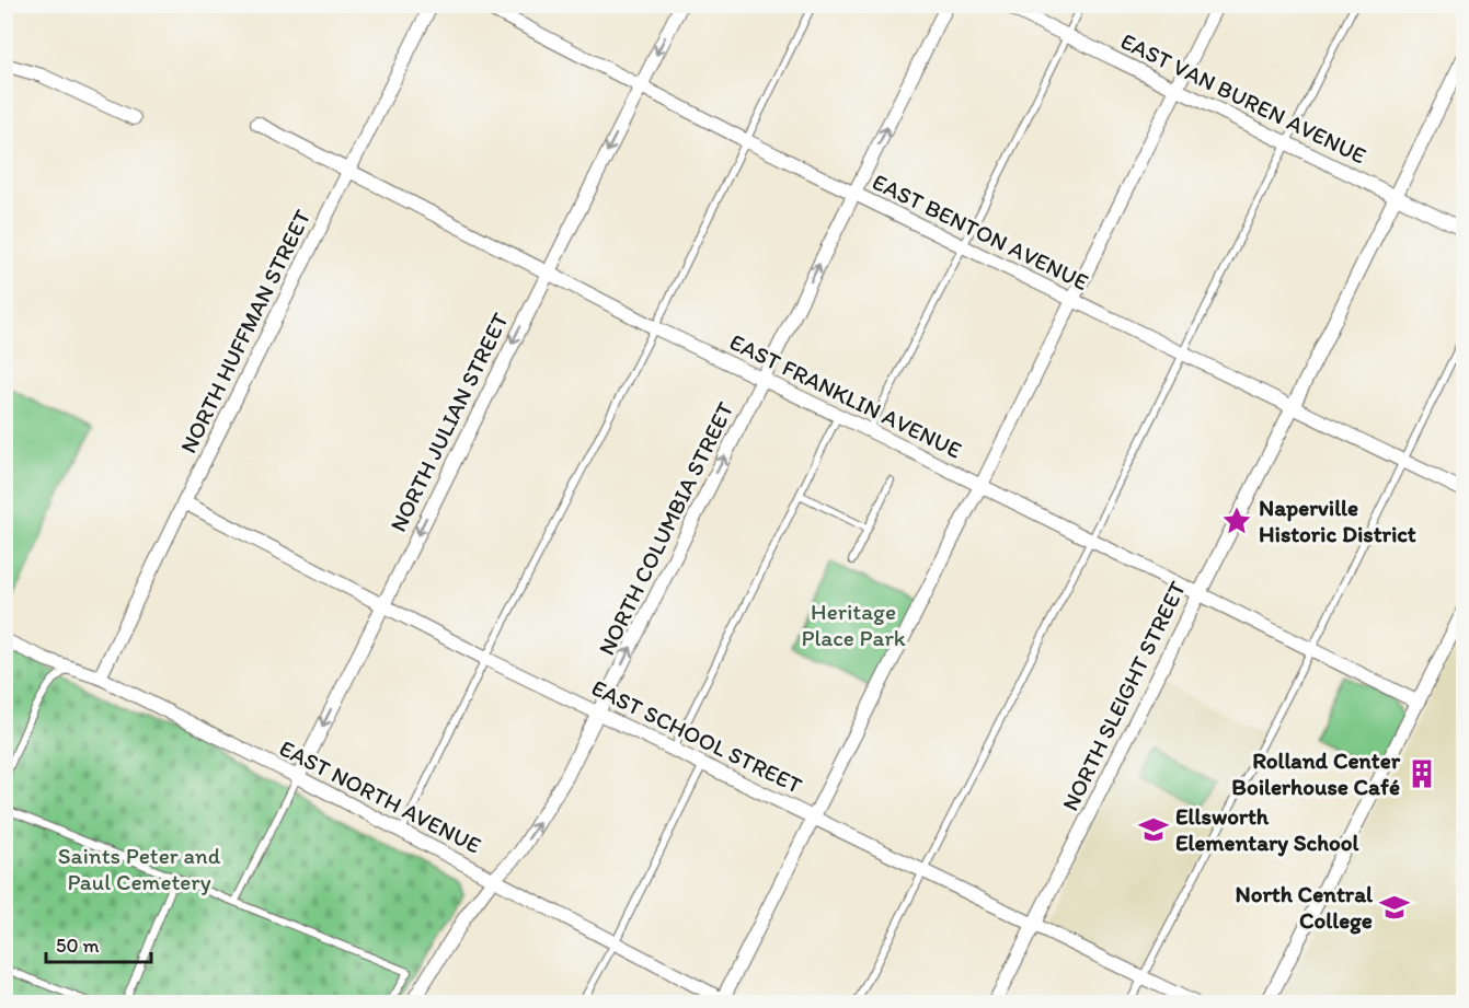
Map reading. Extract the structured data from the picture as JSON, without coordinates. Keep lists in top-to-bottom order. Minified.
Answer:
{"streets":{"street":["EAST VAN BUREN AVENUE","EAST BENTON AVENUE","NORTH HUFFMAN STREET","EAST FRANKLIN AVENUE","NORTH JULIAN STREET","NORTH COLUMBIA STREET","NORTH SLEIGHT STREET","EAST SCHOOL STREET","EAST NORTH AVENUE"]},"crossings":[["EAST VAN BUREN AVENUE","NORTH SLEIGHT STREET"],["EAST BENTON AVENUE","NORTH JULIAN STREET"],["EAST BENTON AVENUE","NORTH COLUMBIA STREET"],["EAST BENTON AVENUE","NORTH SLEIGHT STREET"],["NORTH HUFFMAN STREET","EAST FRANKLIN AVENUE"],["NORTH HUFFMAN STREET","EAST SCHOOL STREET"],["NORTH HUFFMAN STREET","EAST NORTH AVENUE"],["EAST FRANKLIN AVENUE","NORTH JULIAN STREET"],["EAST FRANKLIN AVENUE","NORTH COLUMBIA STREET"],["EAST FRANKLIN AVENUE","NORTH SLEIGHT STREET"],["NORTH JULIAN STREET","EAST SCHOOL STREET"],["NORTH JULIAN STREET","EAST NORTH AVENUE"],["NORTH COLUMBIA STREET","EAST SCHOOL STREET"],["NORTH COLUMBIA STREET","EAST NORTH AVENUE"],["NORTH SLEIGHT STREET","EAST SCHOOL STREET"]],"one_way":["NORTH JULIAN STREET","NORTH COLUMBIA STREET"],"parks":["Heritage Place Park","Saints Peter and Paul Cemetery"],"places":{"place":["Naperville Historic District"],"building":["Rolland Center Boilerhouse Café"],"school or university":["Ellsworth Elementary School","North Central College"]},"scale_bar":"50 m"}
